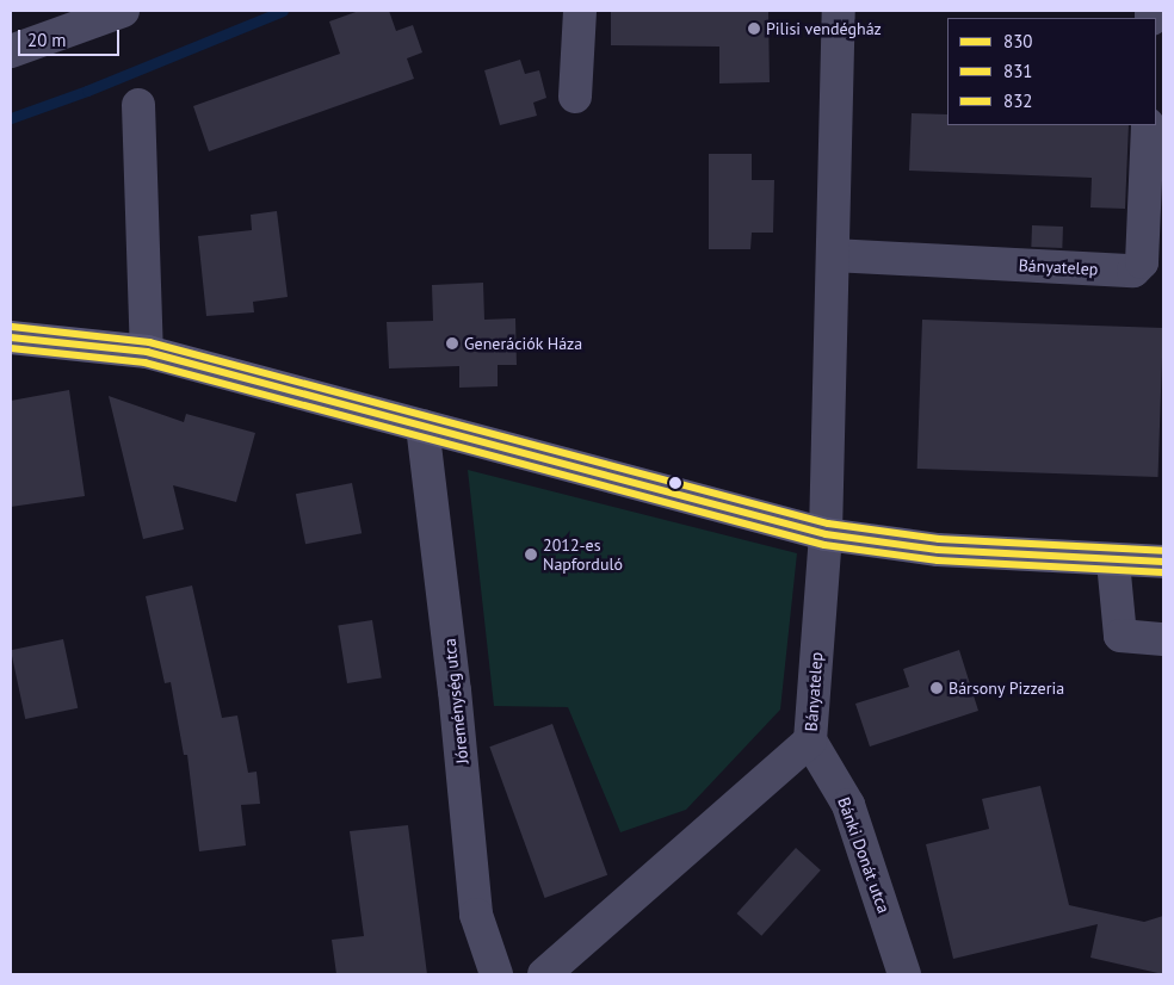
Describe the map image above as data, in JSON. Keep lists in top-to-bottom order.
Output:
{
  "streets": {
    "street": ["Bányatelep", "Jóreménység utca", "Bánki Donát utca"]
  },
  "crossings": [
    ["Bányatelep", "Bánki Donát utca"]
  ],
  "places": [
    "Pilisi vendégház",
    "Generációk Háza",
    "2012-es Napforduló",
    "Bársony Pizzeria"
  ],
  "lines": ["transit line 832", "transit line 830", "transit line 831"],
  "legend": ["830", "831", "832"],
  "scale_bar": "20 m"
}
